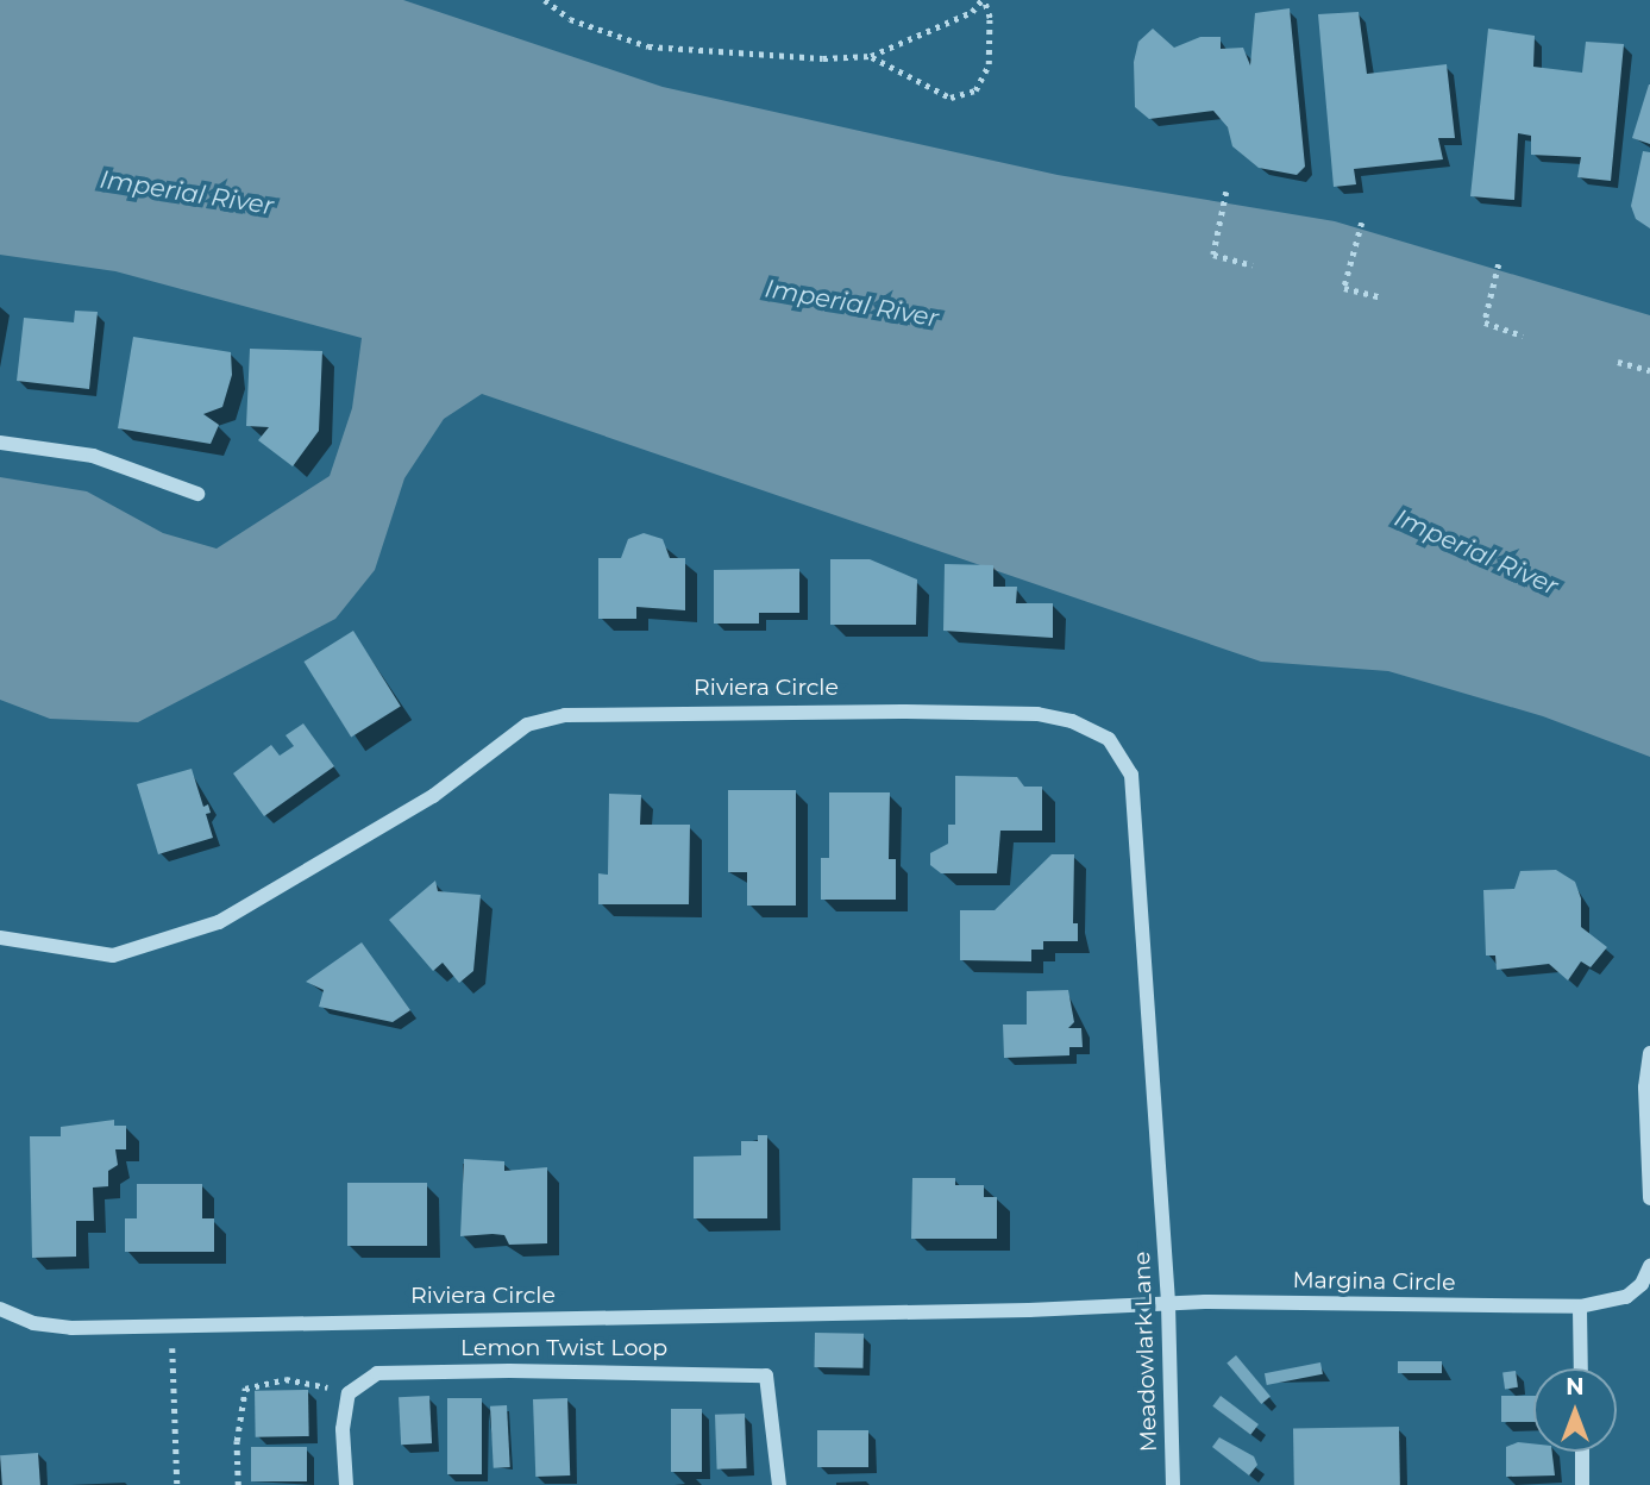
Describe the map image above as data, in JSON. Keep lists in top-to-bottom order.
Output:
{
  "streets": {
    "street": [
      "Riviera Circle",
      "Margina Circle",
      "Lemon Twist Loop",
      "Meadowlark Lane"
    ]
  },
  "crossings": [
    ["Riviera Circle", "Margina Circle"],
    ["Riviera Circle", "Meadowlark Lane"],
    ["Margina Circle", "Meadowlark Lane"]
  ],
  "water": ["Imperial River"],
  "north": "top"
}
